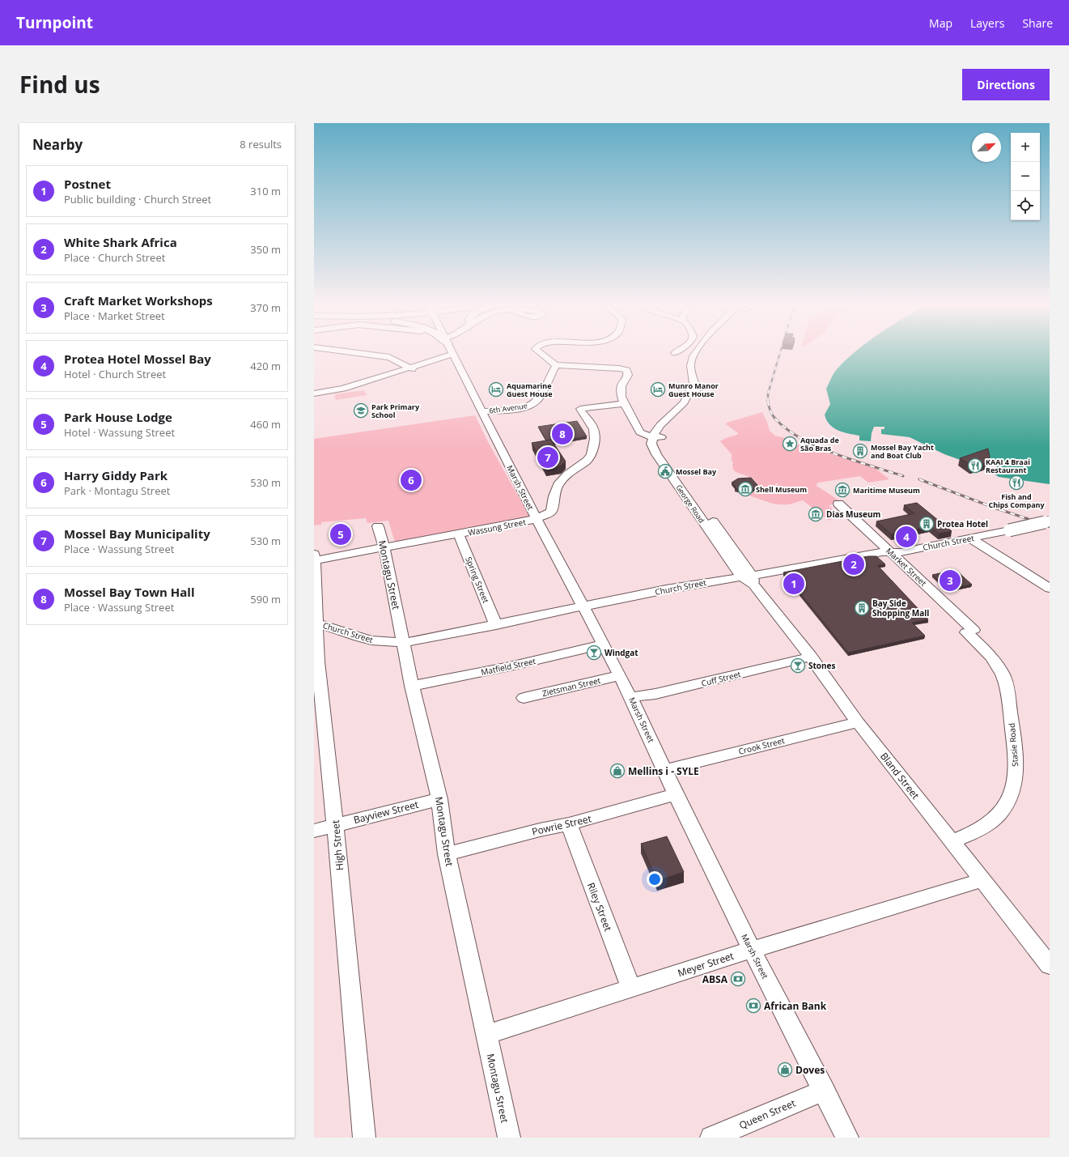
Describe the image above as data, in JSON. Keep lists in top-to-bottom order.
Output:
{
  "streets": {
    "street": [
      "6th Avenue",
      "Marsh Street",
      "George Road",
      "Wassung Street",
      "Church Street",
      "Market Street",
      "Montagu Street",
      "Spring Street",
      "Matfield Street",
      "Cuff Street",
      "Zietsman Street",
      "Stasie Road",
      "Crook Street",
      "Bland Street",
      "Bayview Street",
      "Powrie Street",
      "High Street",
      "Riley Street",
      "Meyer Street",
      "Queen Street"
    ]
  },
  "crossings": [
    ["6th Avenue", "Marsh Street"],
    ["6th Avenue", "George Road"],
    ["Marsh Street", "Wassung Street"],
    ["Marsh Street", "Church Street"],
    ["Marsh Street", "Matfield Street"],
    ["Marsh Street", "Cuff Street"],
    ["Marsh Street", "Zietsman Street"],
    ["Marsh Street", "Crook Street"],
    ["Marsh Street", "Powrie Street"],
    ["Marsh Street", "Meyer Street"],
    ["Marsh Street", "Queen Street"],
    ["George Road", "Wassung Street"],
    ["George Road", "Church Street"],
    ["George Road", "Bland Street"],
    ["Wassung Street", "Montagu Street"],
    ["Wassung Street", "Spring Street"],
    ["Wassung Street", "High Street"],
    ["Church Street", "Market Street"],
    ["Church Street", "Montagu Street"],
    ["Church Street", "Spring Street"],
    ["Church Street", "Bland Street"],
    ["Church Street", "High Street"],
    ["Market Street", "Stasie Road"],
    ["Montagu Street", "Matfield Street"],
    ["Montagu Street", "Bayview Street"],
    ["Montagu Street", "Powrie Street"],
    ["Montagu Street", "Meyer Street"],
    ["Cuff Street", "Bland Street"],
    ["Stasie Road", "Bland Street"],
    ["Crook Street", "Bland Street"],
    ["Bland Street", "Meyer Street"],
    ["Bayview Street", "High Street"],
    ["Powrie Street", "Riley Street"],
    ["Riley Street", "Meyer Street"]
  ],
  "places": {
    "hotel": ["Aquamarine Guest House", "Munro Manor Guest House"],
    "school or university": ["Park Primary School"],
    "place": ["Aquada de São Bras"],
    "building": ["Mossel Bay Yacht and Boat Club", "Protea Hotel", "Bay Side Shopping Mall"],
    "restaurant": ["KAAI 4 Braai Restaurant", "Fish and Chips Company"],
    "public building": ["Mossel Bay"],
    "museum": ["Shell Museum", "Maritime Museum", "Dias Museum"],
    "bar": ["Windgat", "Stones"],
    "shop": ["Mellins i - SYLE", "Doves"],
    "bank": ["ABSA", "African Bank"]
  },
  "north": "top right",
  "page": {
    "header": "Turnpoint",
    "nav": ["Map", "Layers", "Share"],
    "title": "Find us",
    "buttons": "Directions",
    "heading": ["Nearby", "8 results"],
    "map_buttons": ["+", "−"],
    "list": [
      {
        "mark": "1",
        "name": "Postnet",
        "note": "Public building · Church Street",
        "value": "310 m"
      },
      {
        "mark": "2",
        "name": "White Shark Africa",
        "note": "Place · Church Street",
        "value": "350 m"
      },
      {
        "mark": "3",
        "name": "Craft Market Workshops",
        "note": "Place · Market Street",
        "value": "370 m"
      },
      {
        "mark": "4",
        "name": "Protea Hotel Mossel Bay",
        "note": "Hotel · Church Street",
        "value": "420 m"
      },
      {
        "mark": "5",
        "name": "Park House Lodge",
        "note": "Hotel · Wassung Street",
        "value": "460 m"
      },
      {
        "mark": "6",
        "name": "Harry Giddy Park",
        "note": "Park · Montagu Street",
        "value": "530 m"
      },
      {
        "mark": "7",
        "name": "Mossel Bay Municipality",
        "note": "Place · Wassung Street",
        "value": "530 m"
      },
      {
        "mark": "8",
        "name": "Mossel Bay Town Hall",
        "note": "Place · Wassung Street",
        "value": "590 m"
      }
    ],
    "pins": [
      "8",
      "7",
      "6",
      "5",
      "4",
      "2",
      "3",
      "1"
    ]
  }
}
